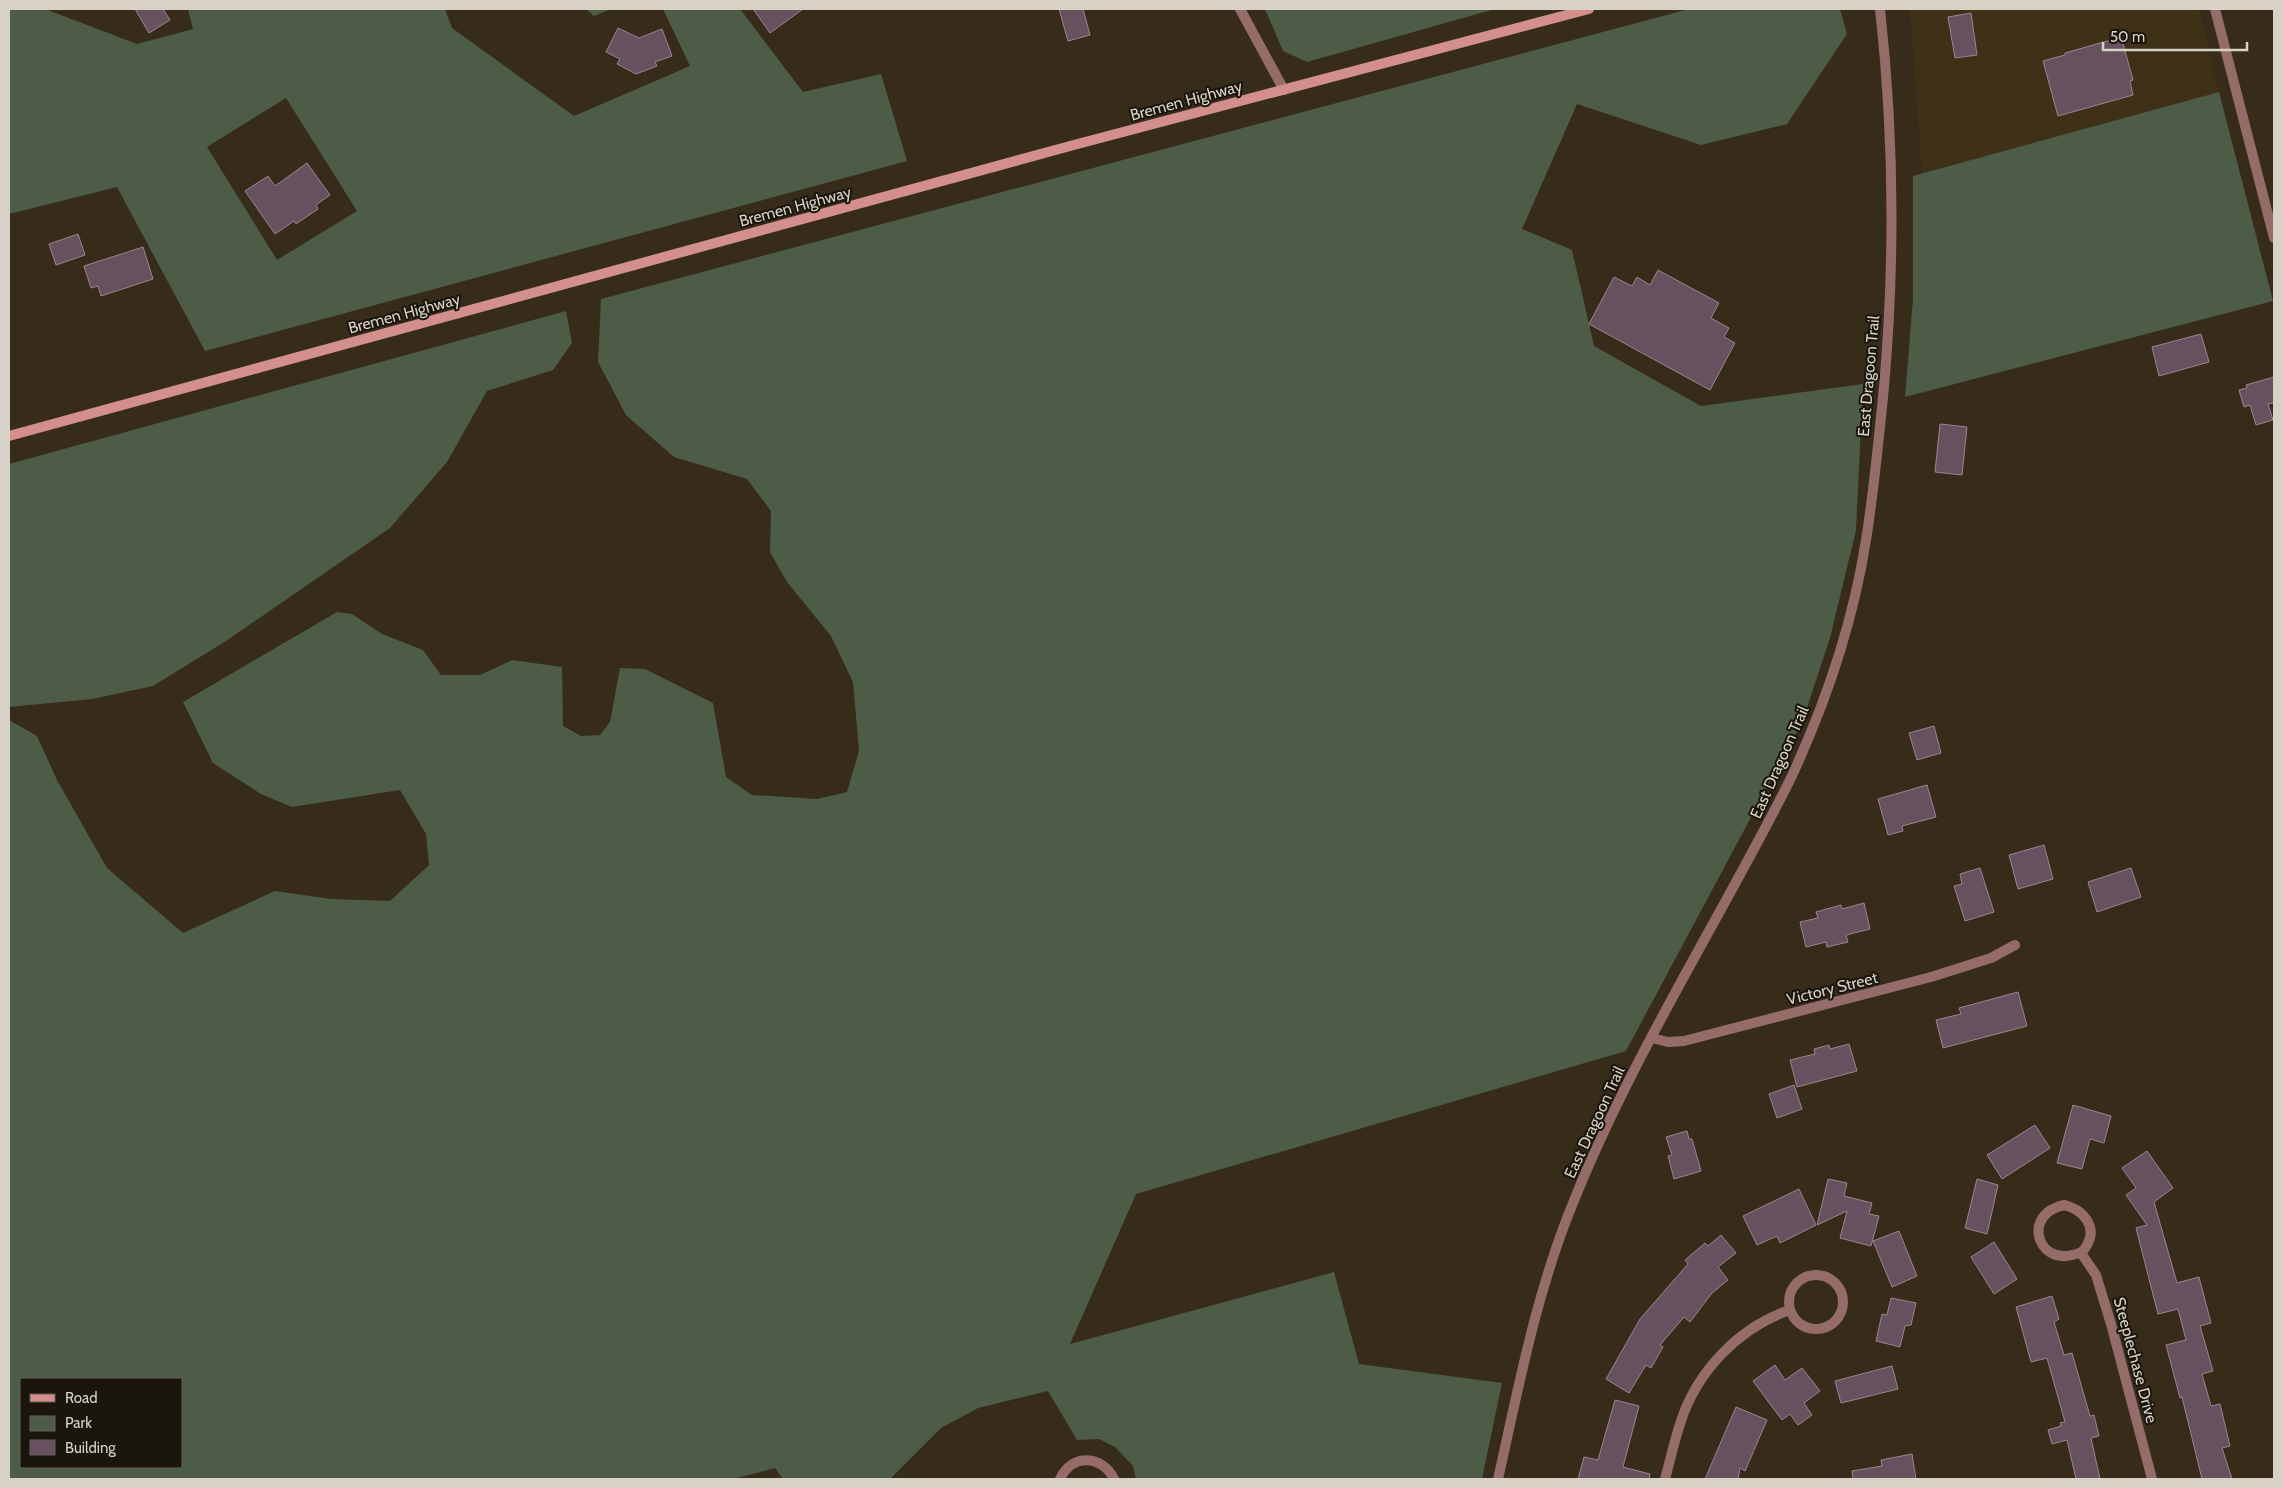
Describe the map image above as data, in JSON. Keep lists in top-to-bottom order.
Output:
{
  "streets": {
    "main road": ["Bremen Highway"],
    "street": ["East Dragoon Trail", "Victory Street", "Steeplechase Drive"]
  },
  "crossings": [
    ["East Dragoon Trail", "Victory Street"]
  ],
  "legend": ["Road", "Park", "Building"],
  "scale_bar": "50 m"
}
